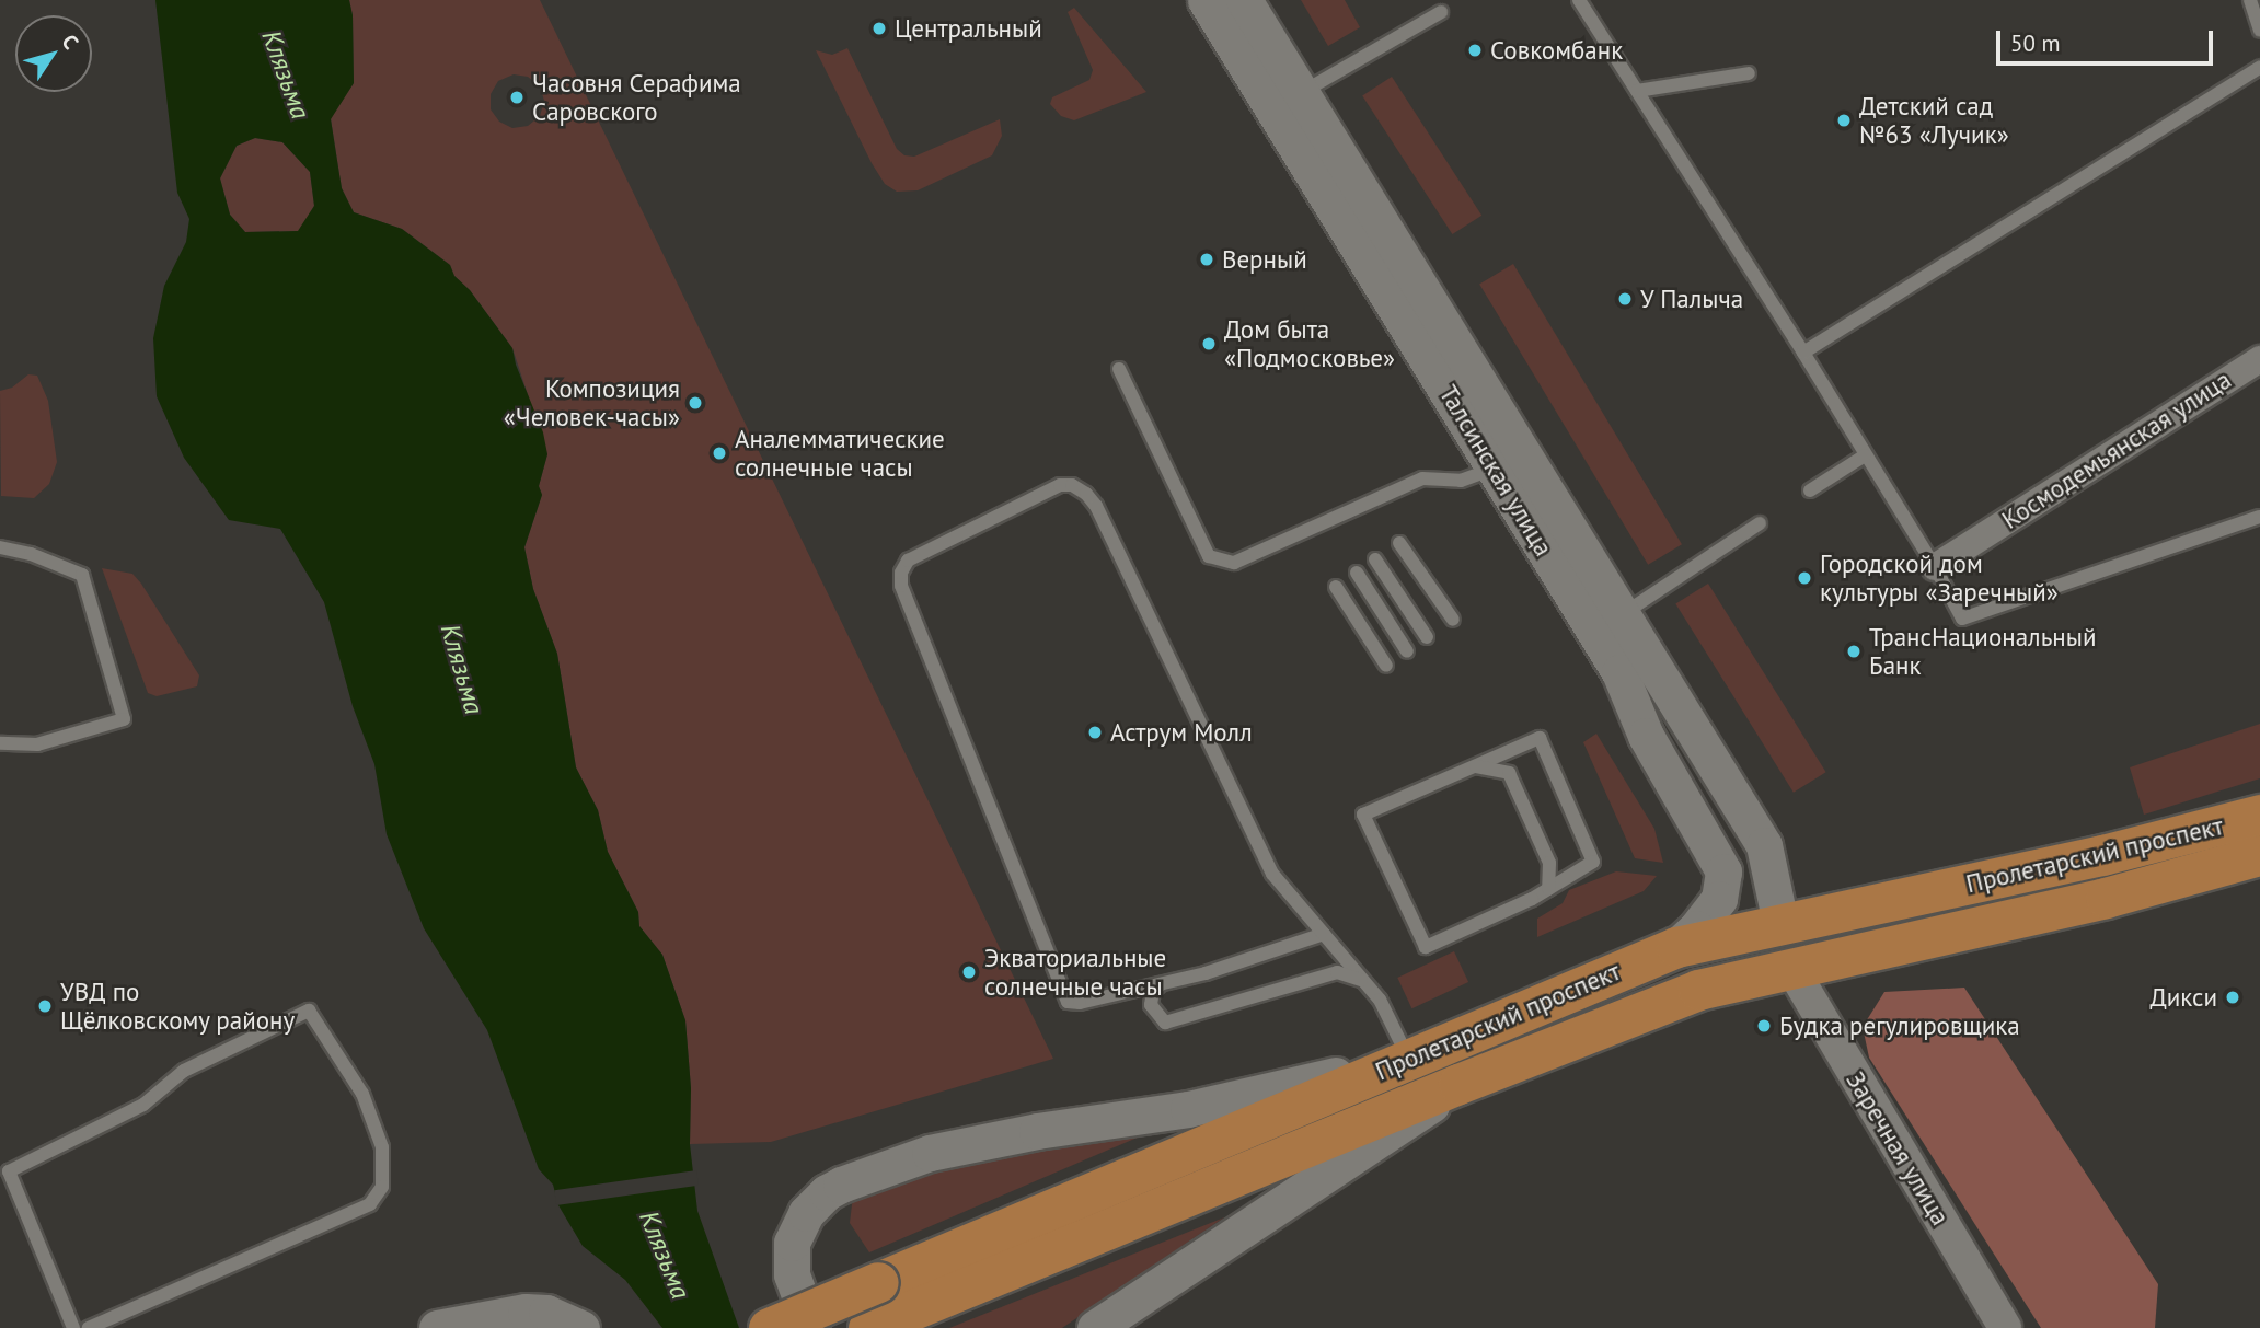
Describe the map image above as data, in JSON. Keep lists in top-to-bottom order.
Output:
{
  "streets": {
    "main road": ["Талсинская улица", "Пролетарский проспект"],
    "street": ["Космодемьянская улица", "Заречная улица"]
  },
  "crossings": [
    ["Талсинская улица", "Пролетарский проспект"],
    ["Пролетарский проспект", "Заречная улица"]
  ],
  "water": ["Клязьма"],
  "places": [
    "Центральный",
    "Совкомбанк",
    "Часовня Серафима Саровского",
    "Детский сад №63 «Лучик»",
    "Верный",
    "У Палыча",
    "Дом быта «Подмосковье»",
    "Композиция «Человек-часы»",
    "Аналемматические солнечные часы",
    "Городской дом культуры «Заречный»",
    "ТрансНациональный Банк",
    "Аструм Молл",
    "Экваториальные солнечные часы",
    "Дикси",
    "УВД по Щёлковскому району",
    "Будка регулировщика"
  ],
  "scale_bar": "50 m",
  "north": "top right"
}
